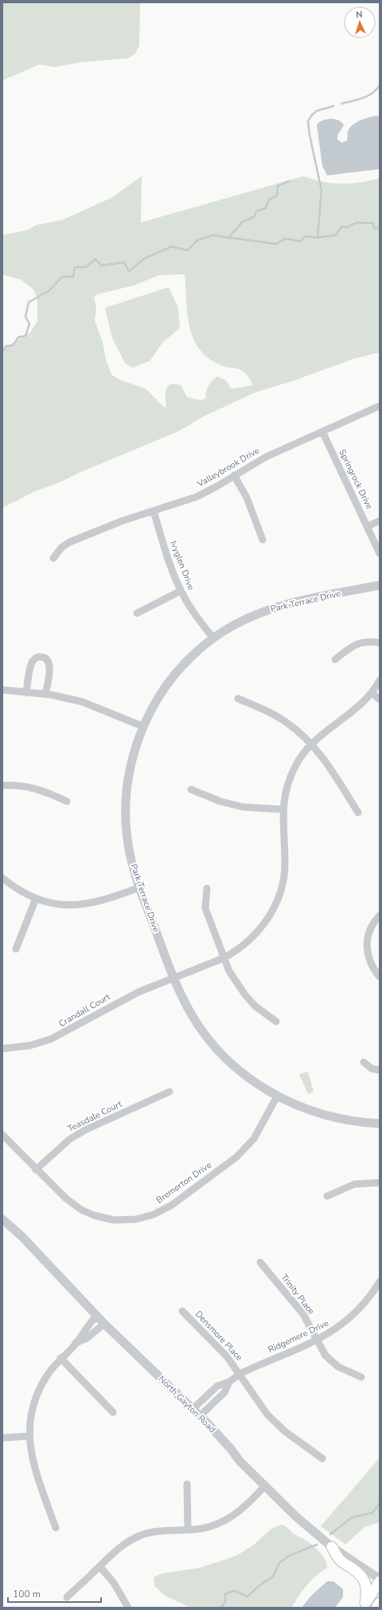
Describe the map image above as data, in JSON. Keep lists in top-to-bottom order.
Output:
{
  "streets": {
    "street": [
      "Valleybrook Drive",
      "Springrock Drive",
      "Ivyglen Drive",
      "Park Terrace Drive",
      "Crandall Court",
      "Teasdale Court",
      "Bremerton Drive",
      "Trinity Place",
      "Densmore Place",
      "Ridgemere Drive",
      "North Gayton Road"
    ]
  },
  "crossings": [
    ["Valleybrook Drive", "Springrock Drive"],
    ["Valleybrook Drive", "Ivyglen Drive"],
    ["Ivyglen Drive", "Park Terrace Drive"],
    ["Park Terrace Drive", "Crandall Court"],
    ["Park Terrace Drive", "Bremerton Drive"],
    ["Teasdale Court", "Bremerton Drive"],
    ["Trinity Place", "Ridgemere Drive"],
    ["Densmore Place", "Ridgemere Drive"],
    ["Ridgemere Drive", "North Gayton Road"]
  ],
  "scale_bar": "100 m",
  "north": "top"
}
